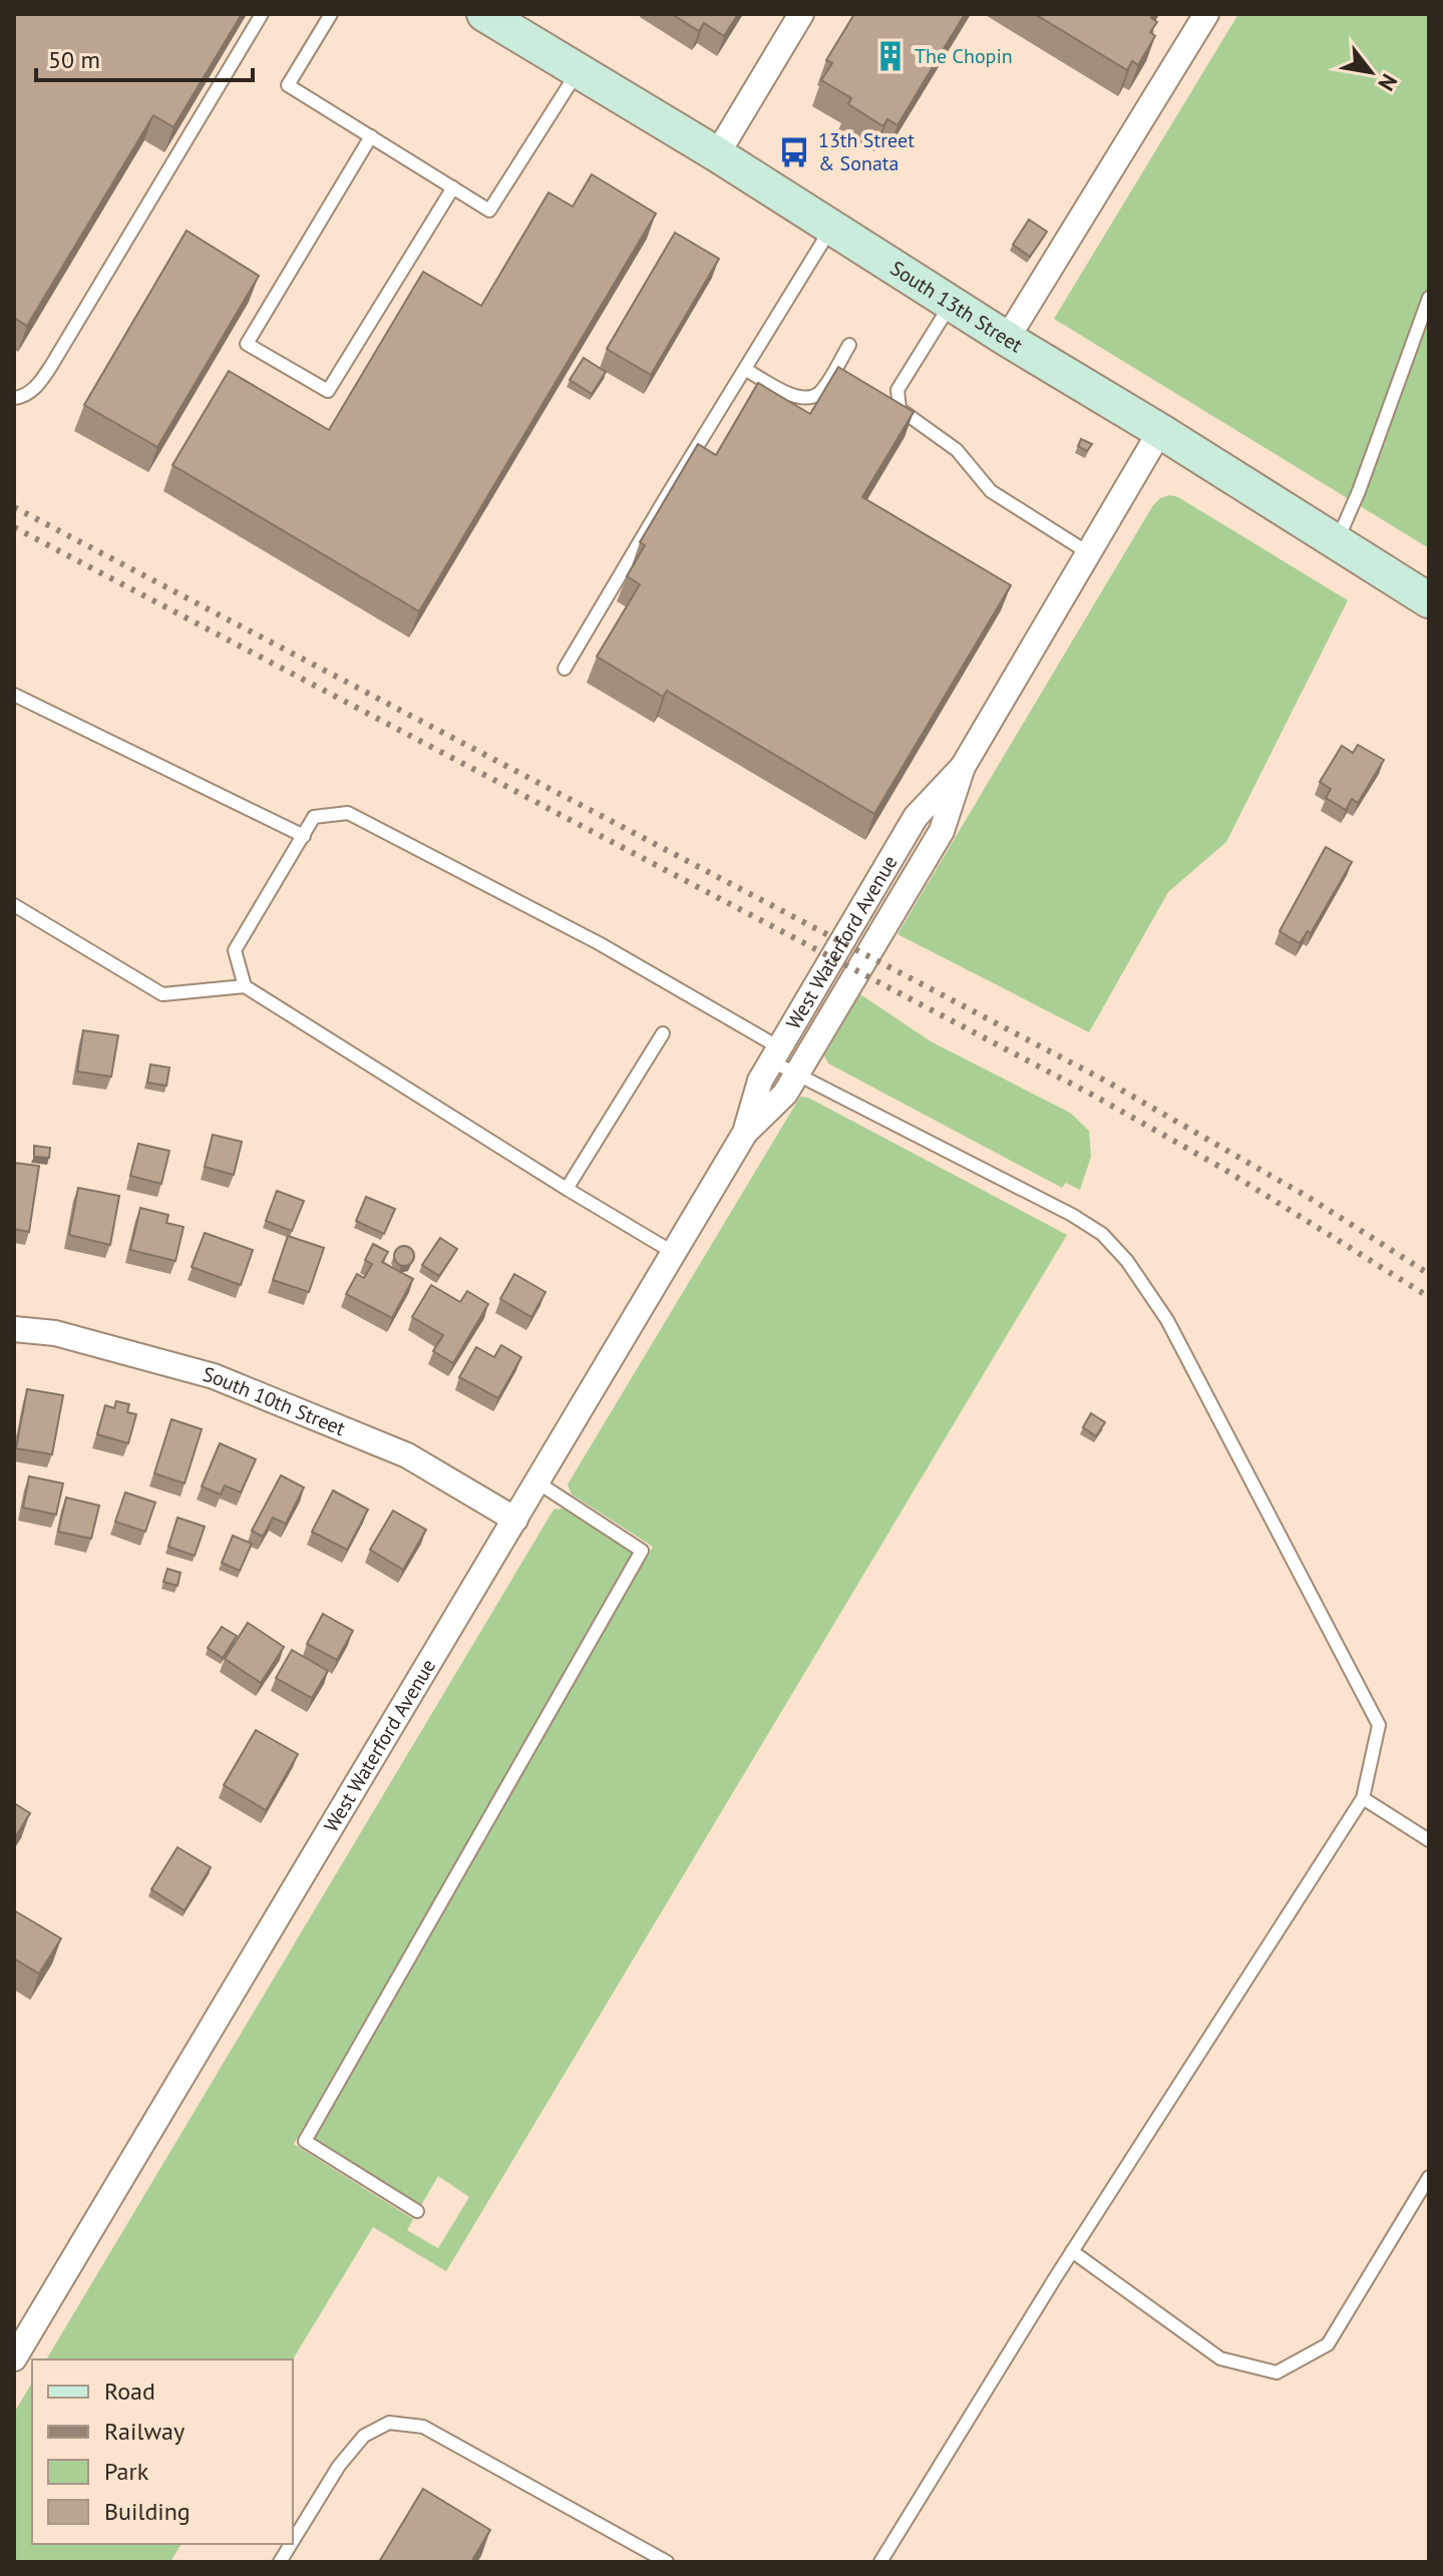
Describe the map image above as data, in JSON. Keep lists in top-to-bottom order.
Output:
{
  "streets": {
    "street": ["South 13th Street", "West Waterford Avenue", "South 10th Street"]
  },
  "crossings": [
    ["South 13th Street", "West Waterford Avenue"],
    ["West Waterford Avenue", "South 10th Street"]
  ],
  "places": {
    "building": ["The Chopin"],
    "bus stop": ["13th Street & Sonata"]
  },
  "legend": [
    "Road",
    "Railway",
    "Park",
    "Building"
  ],
  "scale_bar": "50 m",
  "north": "bottom right"
}
